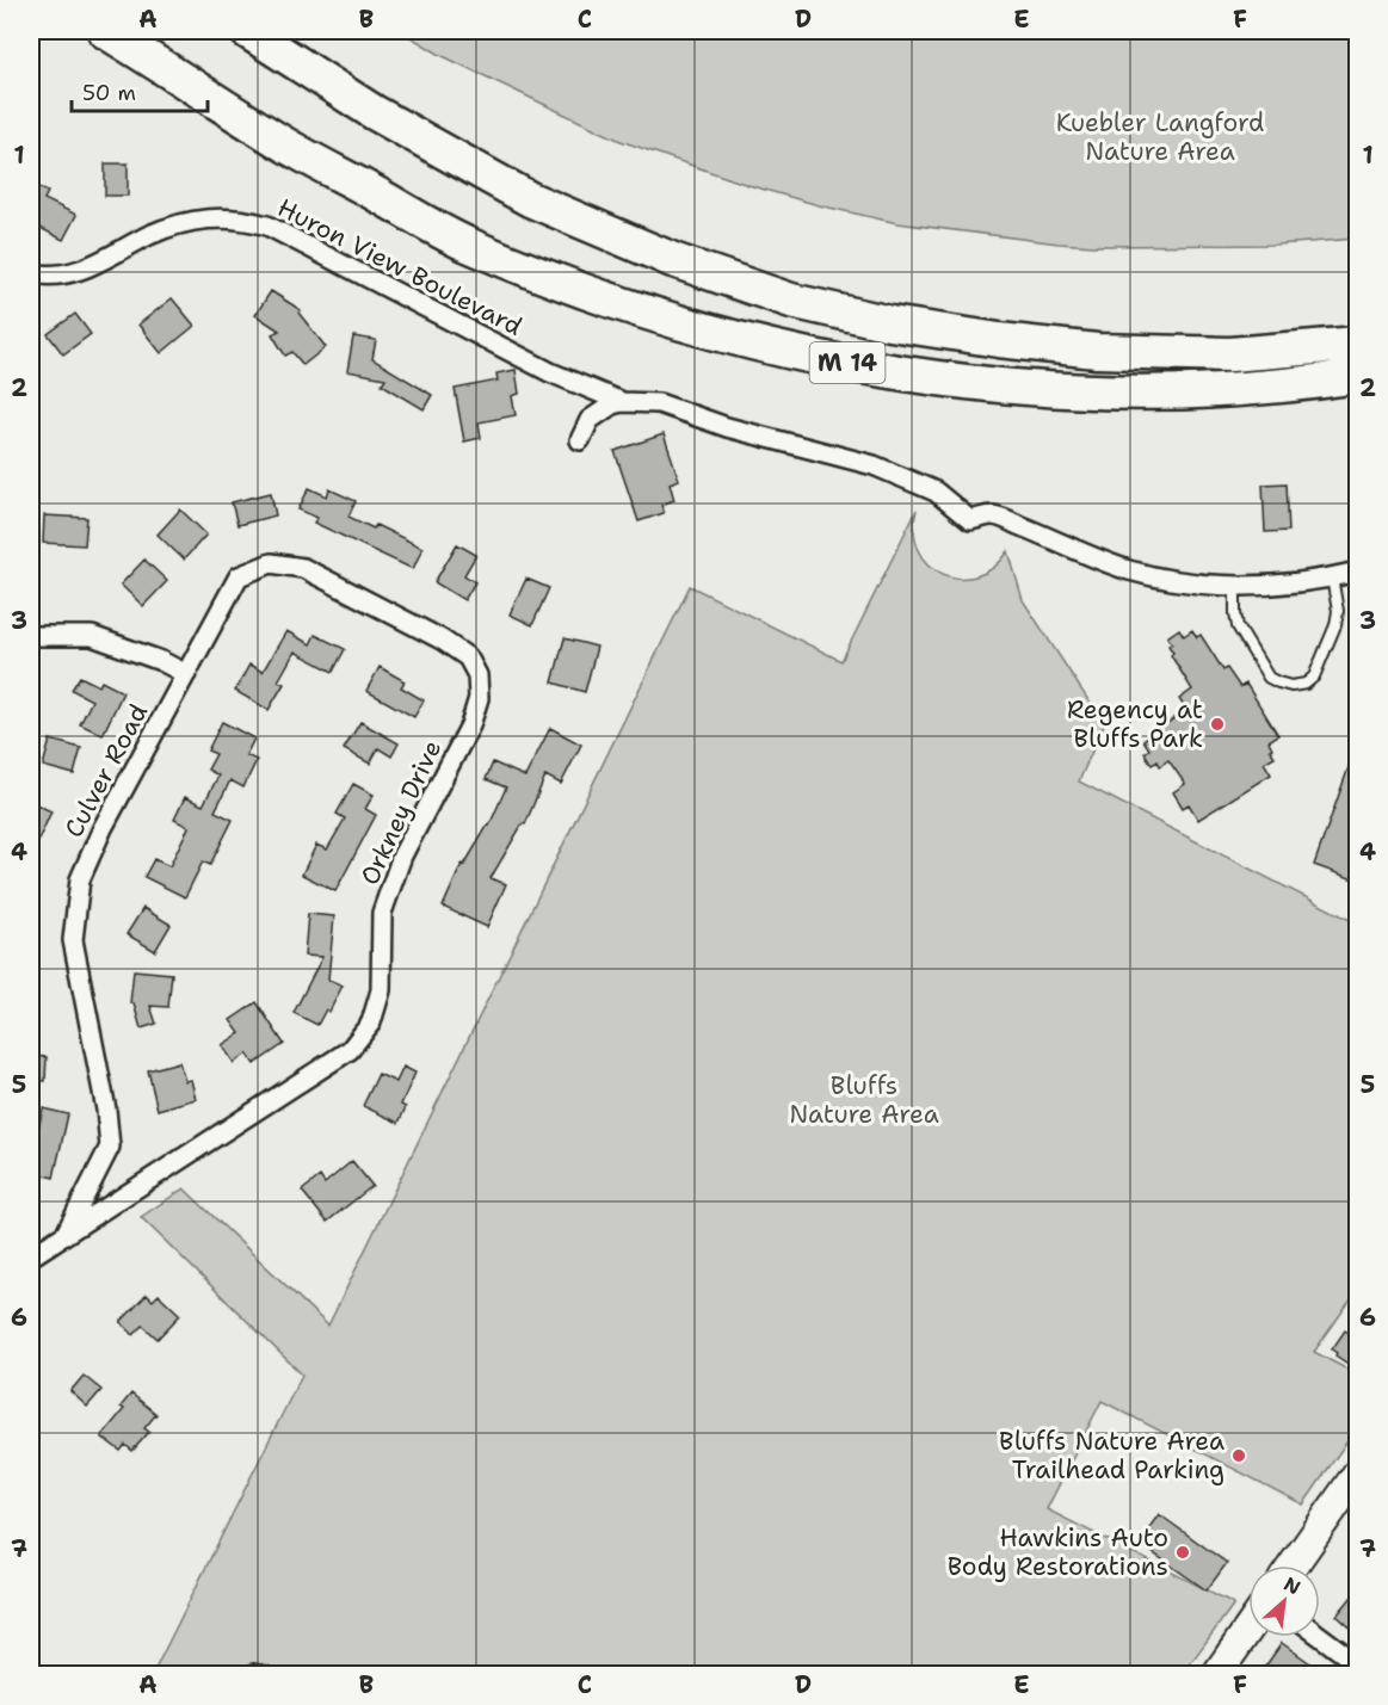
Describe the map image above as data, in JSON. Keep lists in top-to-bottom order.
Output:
{
  "streets": {
    "highway": ["M 14"],
    "street": ["Huron View Boulevard", "Culver Road", "Orkney Drive"]
  },
  "crossings": [
    ["Culver Road", "Orkney Drive"]
  ],
  "parks": ["Kuebler Langford Nature Area", "Bluffs Nature Area"],
  "places": ["Regency at Bluffs Park", "Bluffs Nature Area Trailhead Parking", "Hawkins Auto Body Restorations"],
  "scale_bar": "50 m",
  "north": "top right",
  "grid": {
    "columns": [
      "A",
      "B",
      "C",
      "D",
      "E",
      "F"
    ],
    "rows": [
      "1",
      "2",
      "3",
      "4",
      "5",
      "6",
      "7"
    ]
  }
}
